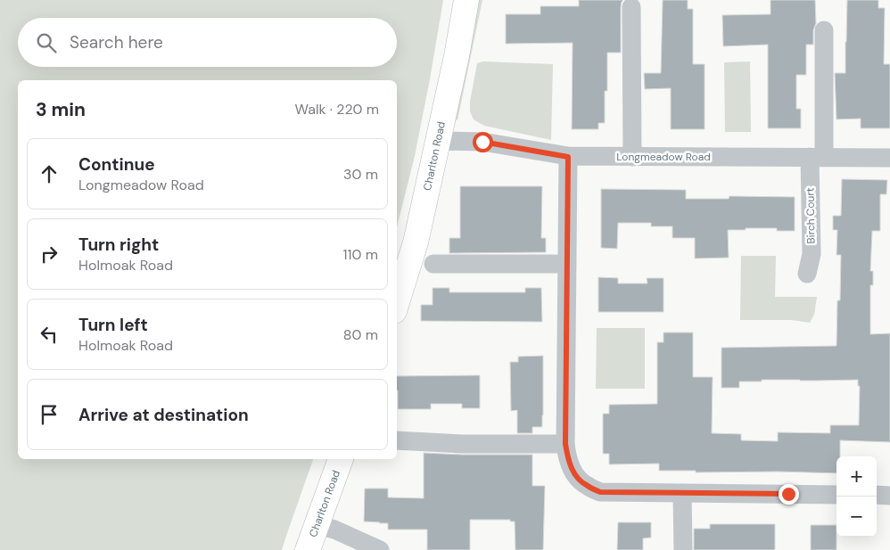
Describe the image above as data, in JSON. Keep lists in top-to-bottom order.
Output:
{
  "streets": {
    "street": ["Charlton Road", "Longmeadow Road", "Birch Court"]
  },
  "crossings": [
    ["Charlton Road", "Longmeadow Road"],
    ["Longmeadow Road", "Birch Court"]
  ],
  "page": {
    "search": "Search here",
    "heading": ["3 min", "Walk · 220 m"],
    "list": [
      ["Continue", "Longmeadow Road", "30 m"],
      ["Turn right", "Holmoak Road", "110 m"],
      ["Turn left", "Holmoak Road", "80 m"],
      "Arrive at destination"
    ],
    "map_buttons": ["+", "−"]
  }
}
